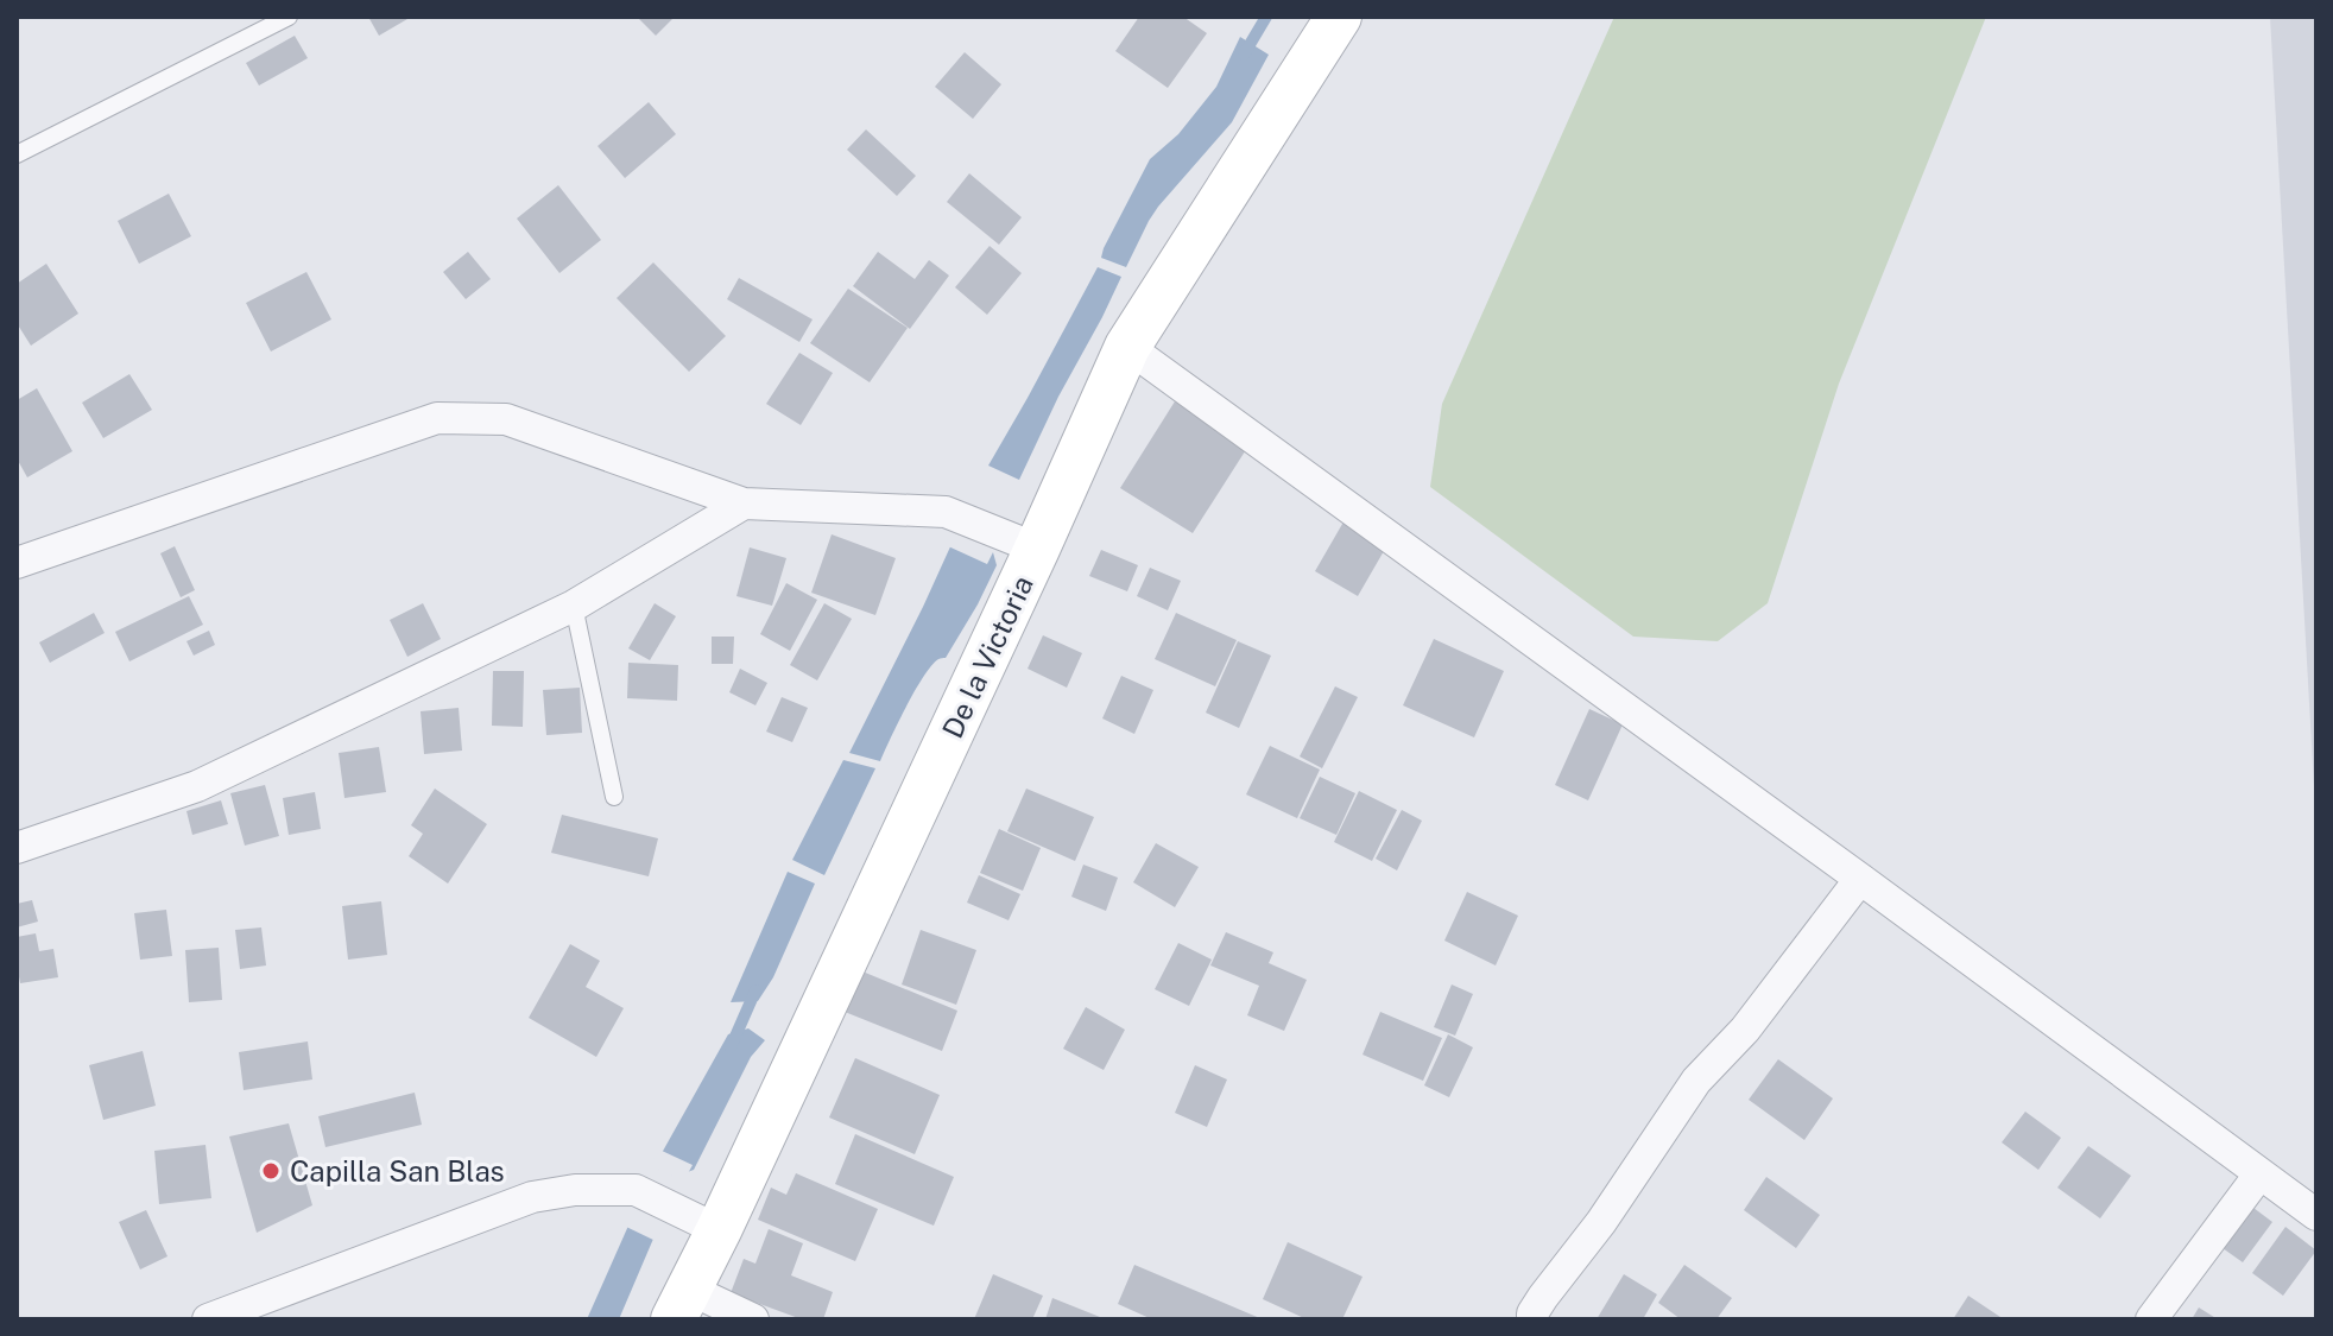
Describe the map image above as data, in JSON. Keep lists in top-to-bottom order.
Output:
{
  "streets": {
    "main road": ["De la Victoria"]
  },
  "places": ["Capilla San Blas"]
}
